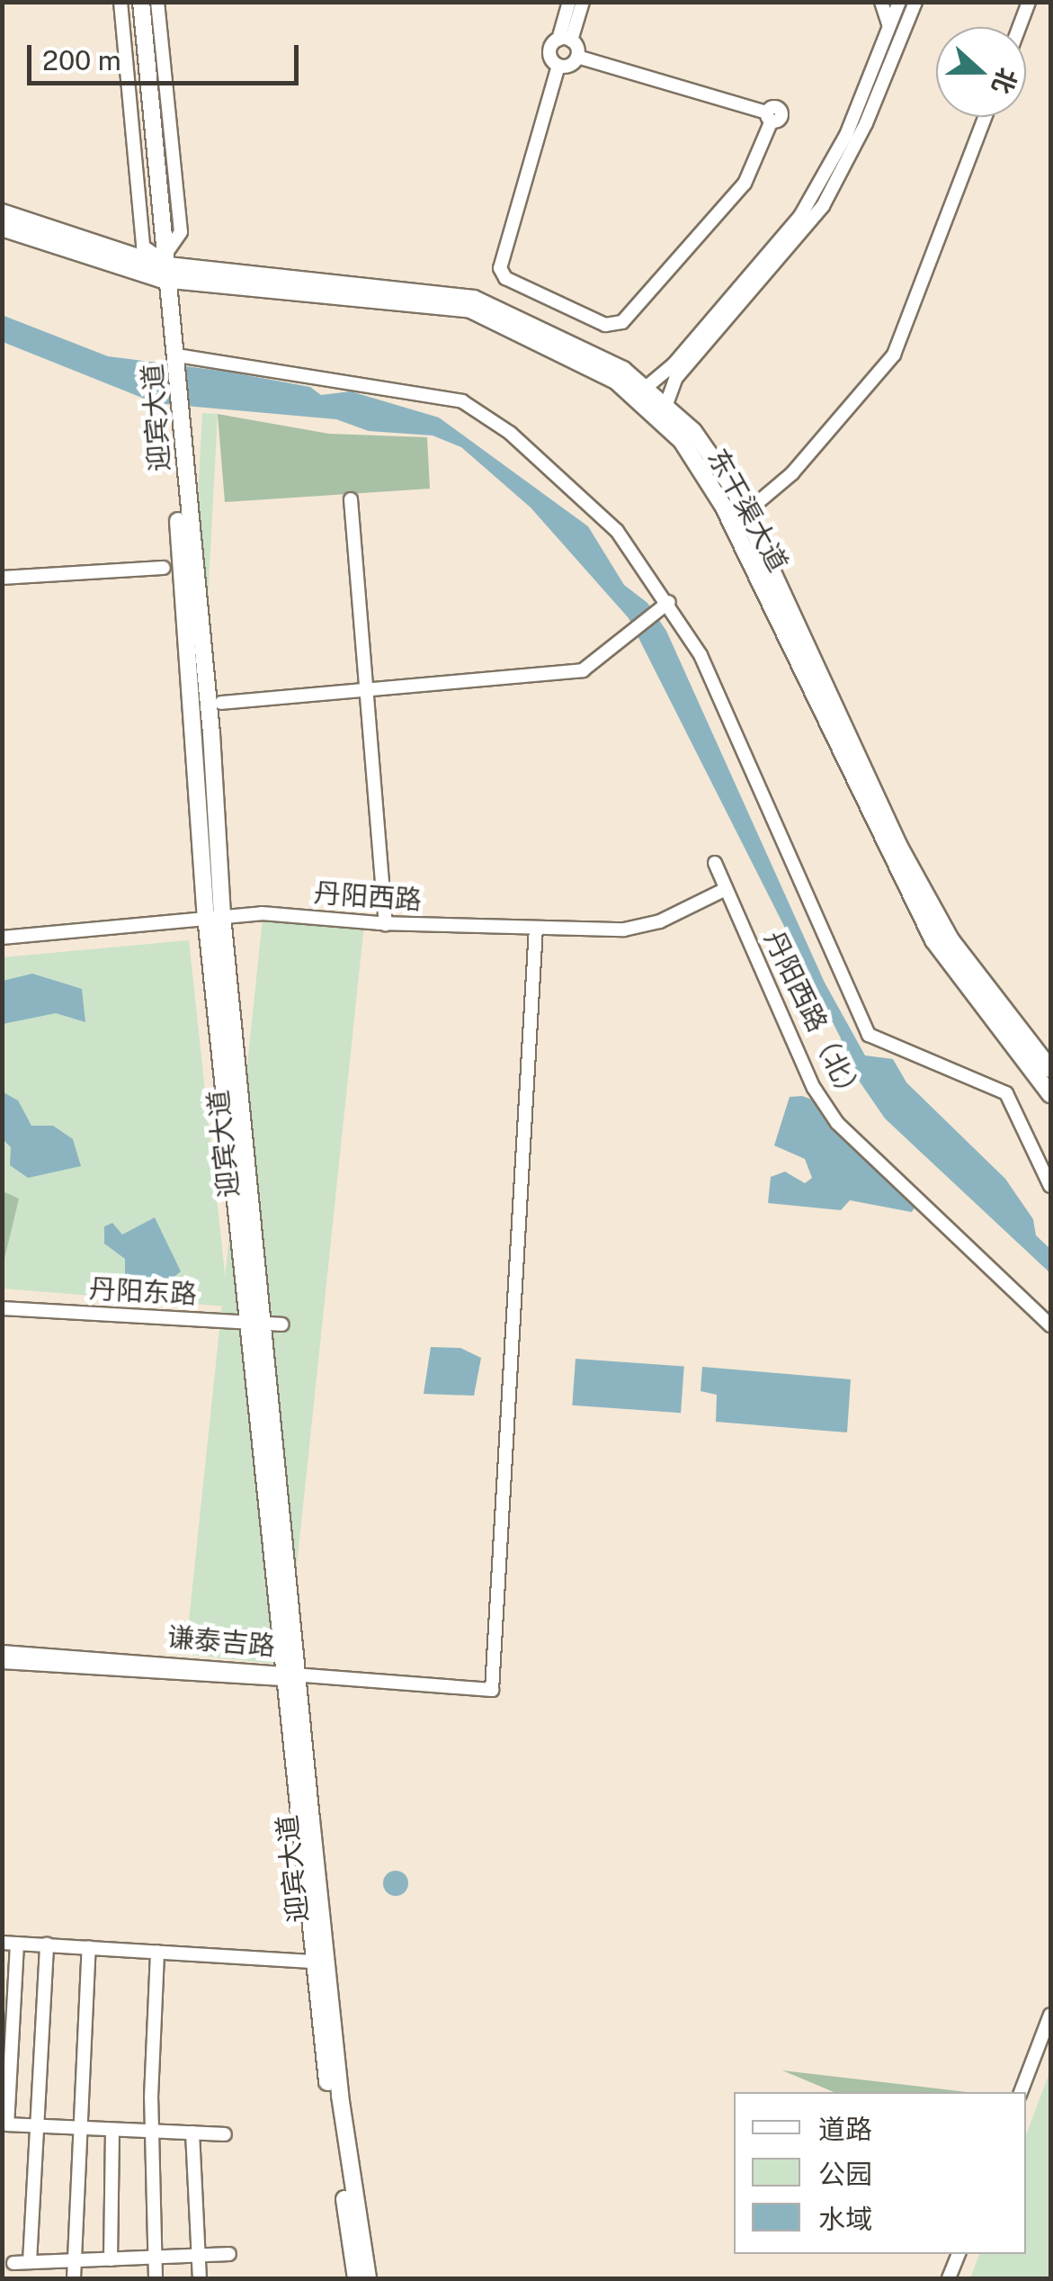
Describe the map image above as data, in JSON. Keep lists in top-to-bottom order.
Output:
{
  "streets": {
    "main road": ["迎宾大道", "东干渠大道"],
    "street": [
      "丹阳西路",
      "丹阳西路（北）",
      "丹阳东路",
      "谦泰吉路"
    ]
  },
  "crossings": [
    ["迎宾大道", "东干渠大道"],
    ["迎宾大道", "丹阳西路"],
    ["迎宾大道", "丹阳东路"],
    ["迎宾大道", "谦泰吉路"],
    ["丹阳西路", "丹阳西路（北）"]
  ],
  "legend": ["道路", "公园", "水域"],
  "scale_bar": "200 m",
  "north": "right"
}
